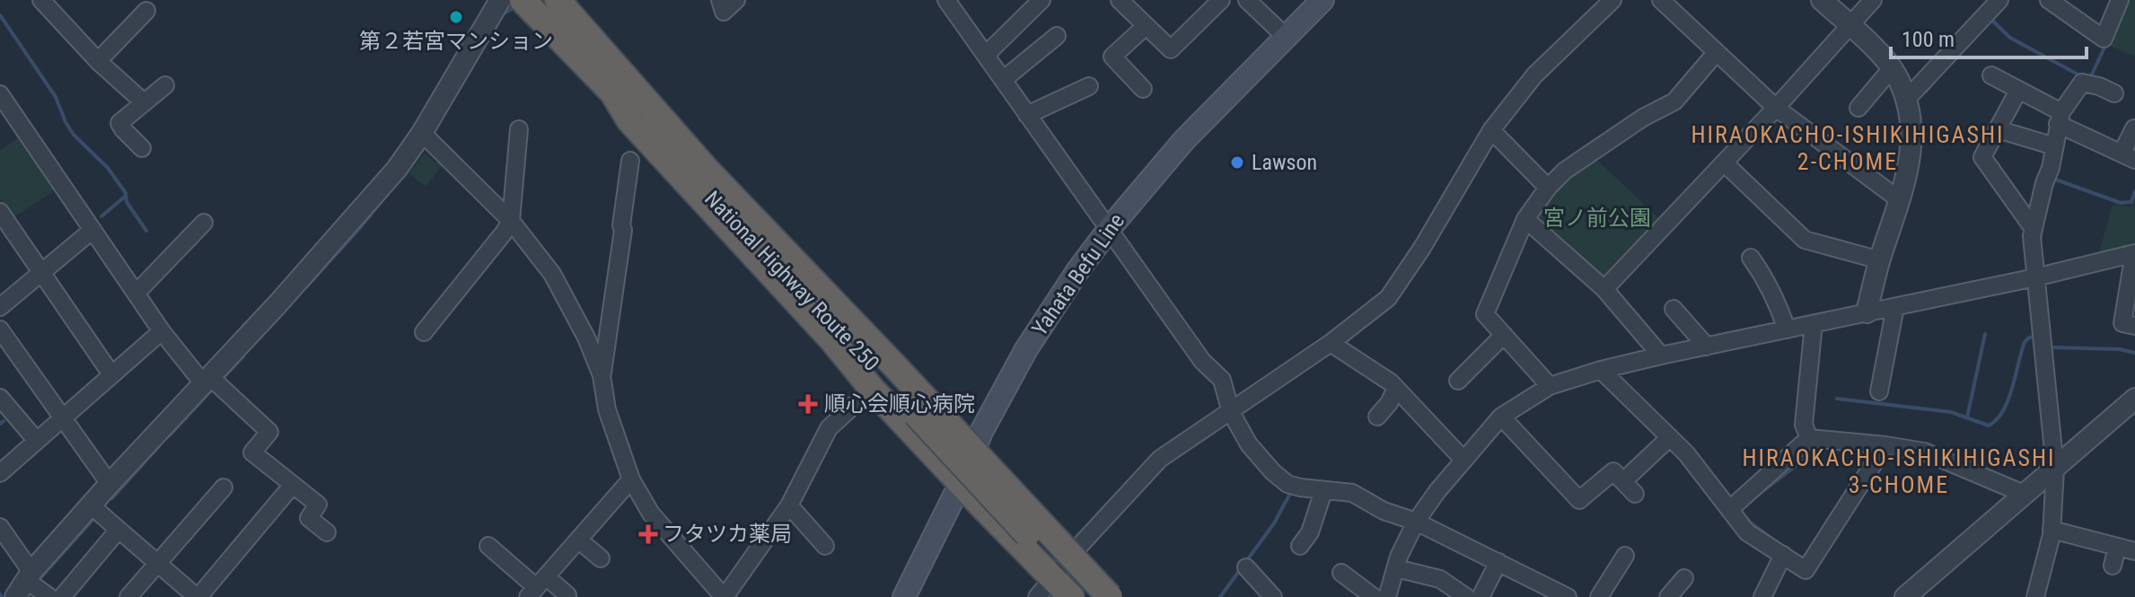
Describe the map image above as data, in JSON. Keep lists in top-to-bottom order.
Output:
{
  "streets": {
    "highway": ["National Highway Route 250"],
    "main road": ["Yahata Befu Line"]
  },
  "districts": ["HIRAOKACHO-ISHIKIHIGASHI 2-CHOME", "HIRAOKACHO-ISHIKIHIGASHI 3-CHOME"],
  "parks": ["宮ノ前公園"],
  "places": {
    "other": ["第２若宮マンション", "Lawson"],
    "health": ["順心会順心病院", "フタツカ薬局"]
  },
  "scale_bar": "100 m"
}
